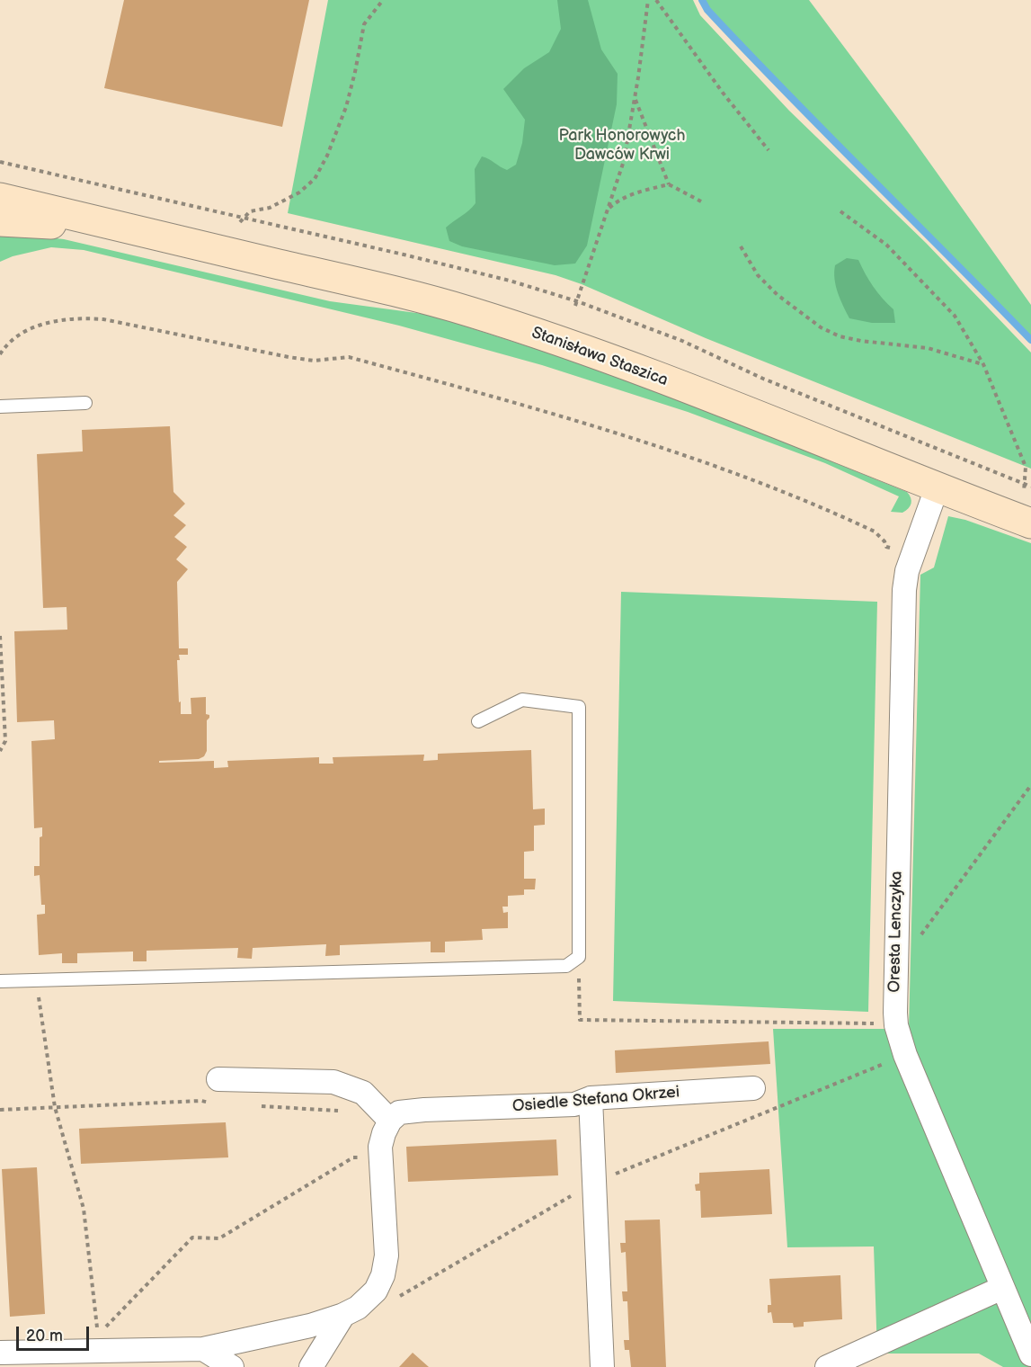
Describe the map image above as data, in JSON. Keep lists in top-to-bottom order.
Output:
{
  "streets": {
    "street": ["Stanisława Staszica", "Oresta Lenczyka", "Osiedle Stefana Okrzei"]
  },
  "crossings": [
    ["Stanisława Staszica", "Oresta Lenczyka"]
  ],
  "parks": ["Park Honorowych Dawców Krwi"],
  "scale_bar": "20 m"
}
